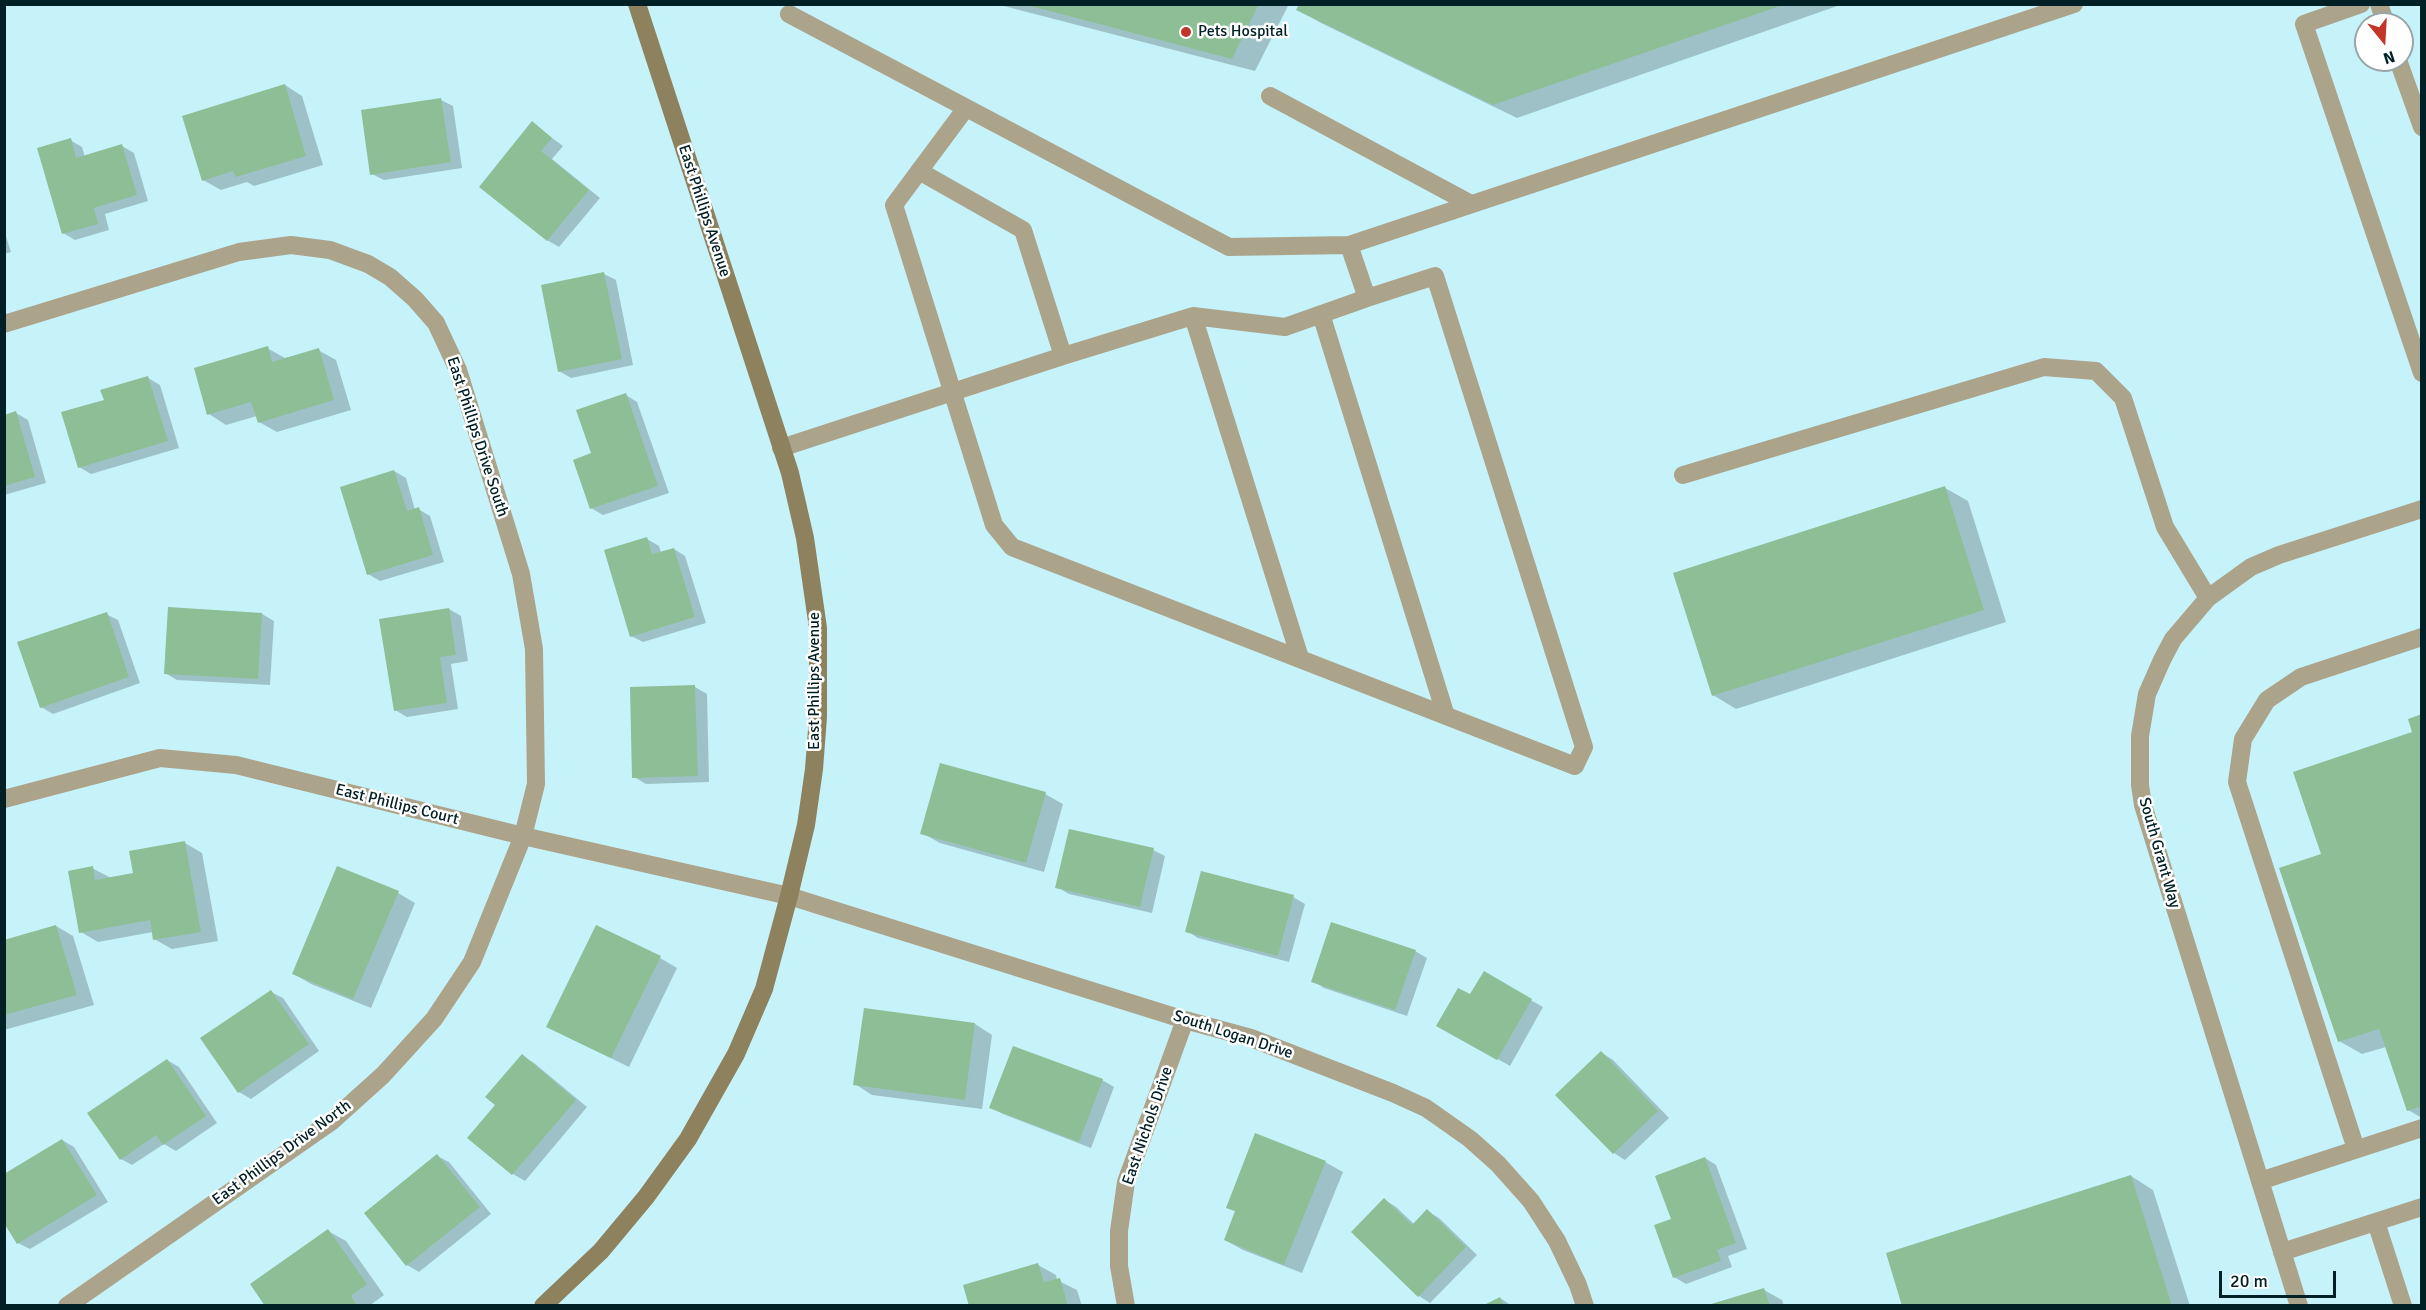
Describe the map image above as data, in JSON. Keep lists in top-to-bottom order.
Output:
{
  "streets": {
    "street": [
      "East Phillips Avenue",
      "East Phillips Drive South",
      "East Phillips Court",
      "South Grant Way",
      "South Logan Drive",
      "East Nichols Drive",
      "East Phillips Drive North"
    ]
  },
  "crossings": [
    ["East Phillips Avenue", "East Phillips Court"],
    ["East Phillips Avenue", "South Logan Drive"],
    ["East Phillips Drive South", "East Phillips Court"],
    ["East Phillips Drive South", "East Phillips Drive North"],
    ["East Phillips Court", "South Logan Drive"],
    ["East Phillips Court", "East Phillips Drive North"],
    ["South Logan Drive", "East Nichols Drive"]
  ],
  "places": ["Pets Hospital"],
  "scale_bar": "20 m",
  "north": "bottom"
}
